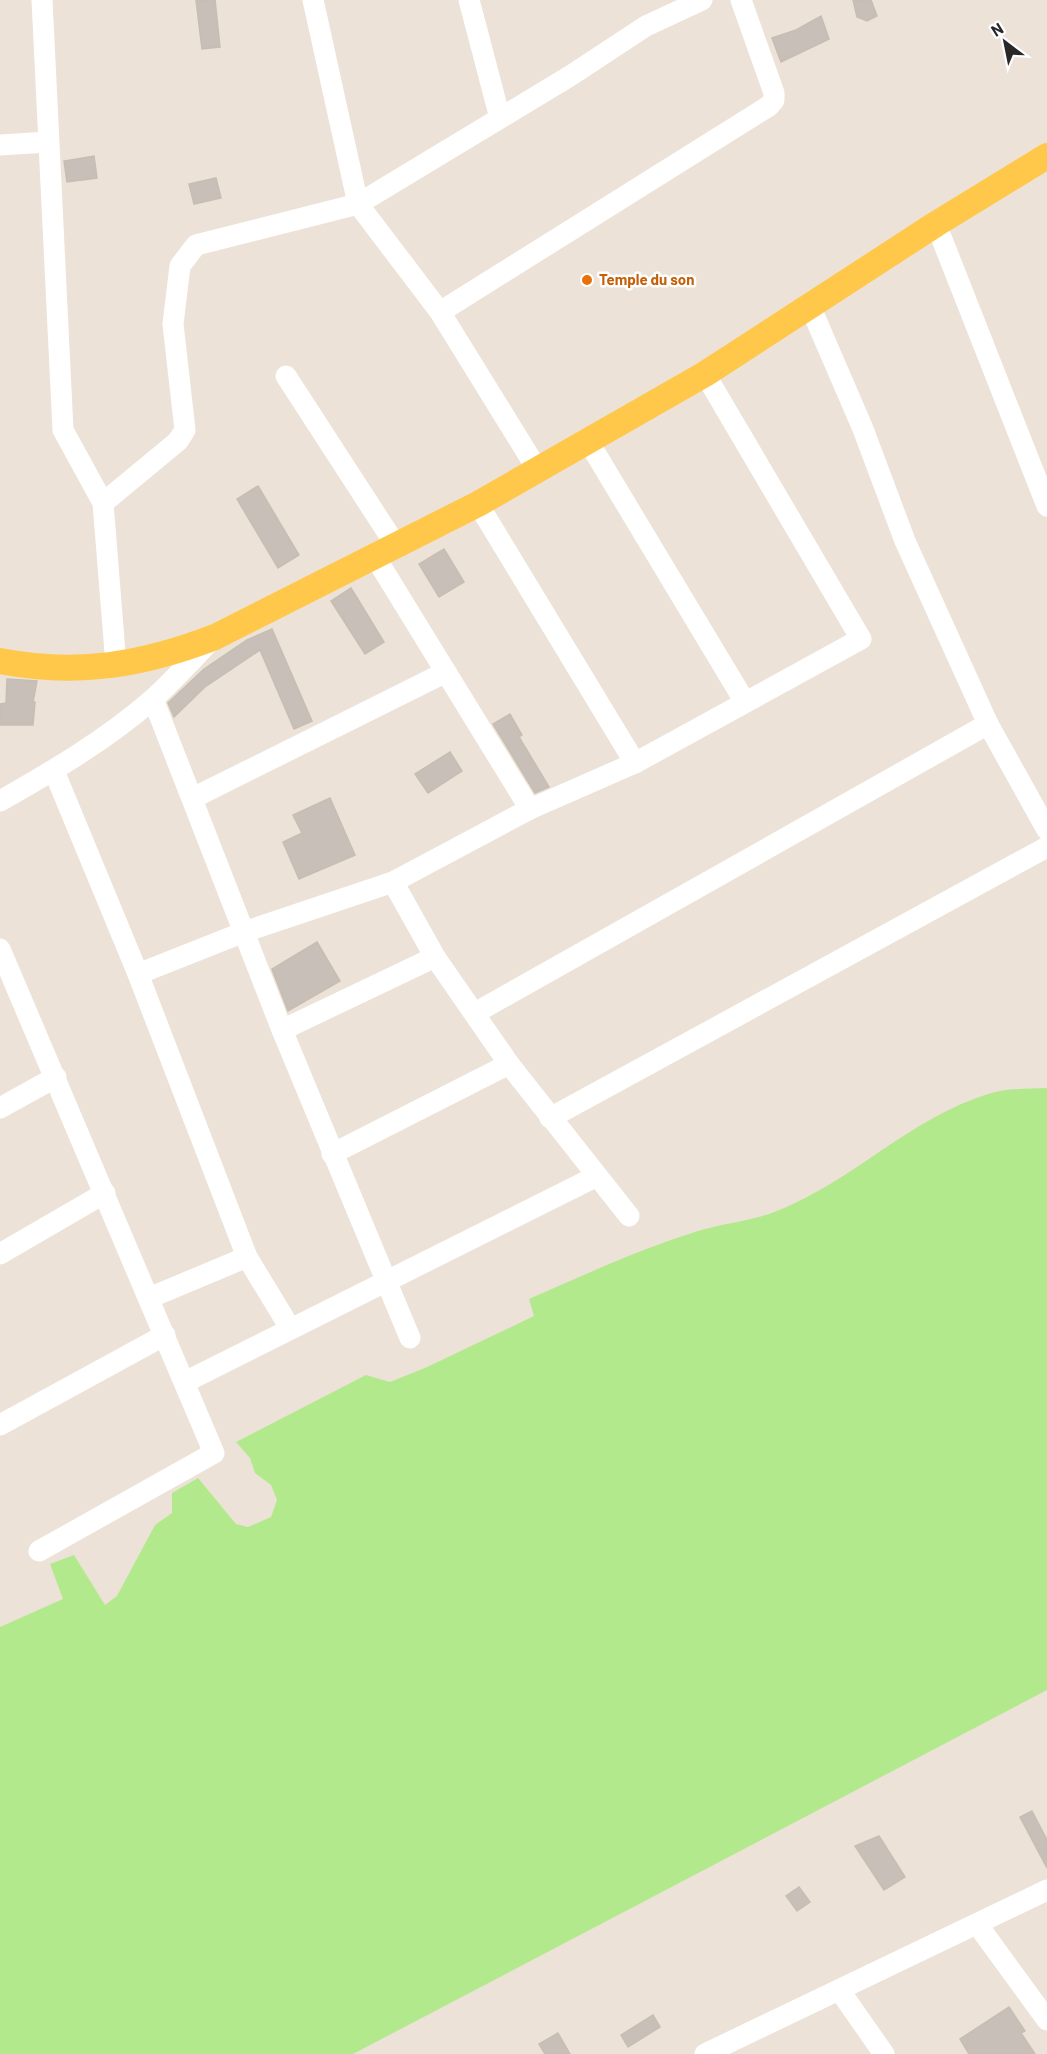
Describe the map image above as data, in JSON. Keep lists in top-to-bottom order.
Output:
{
  "places": ["Temple du son"],
  "north": "top left"
}
